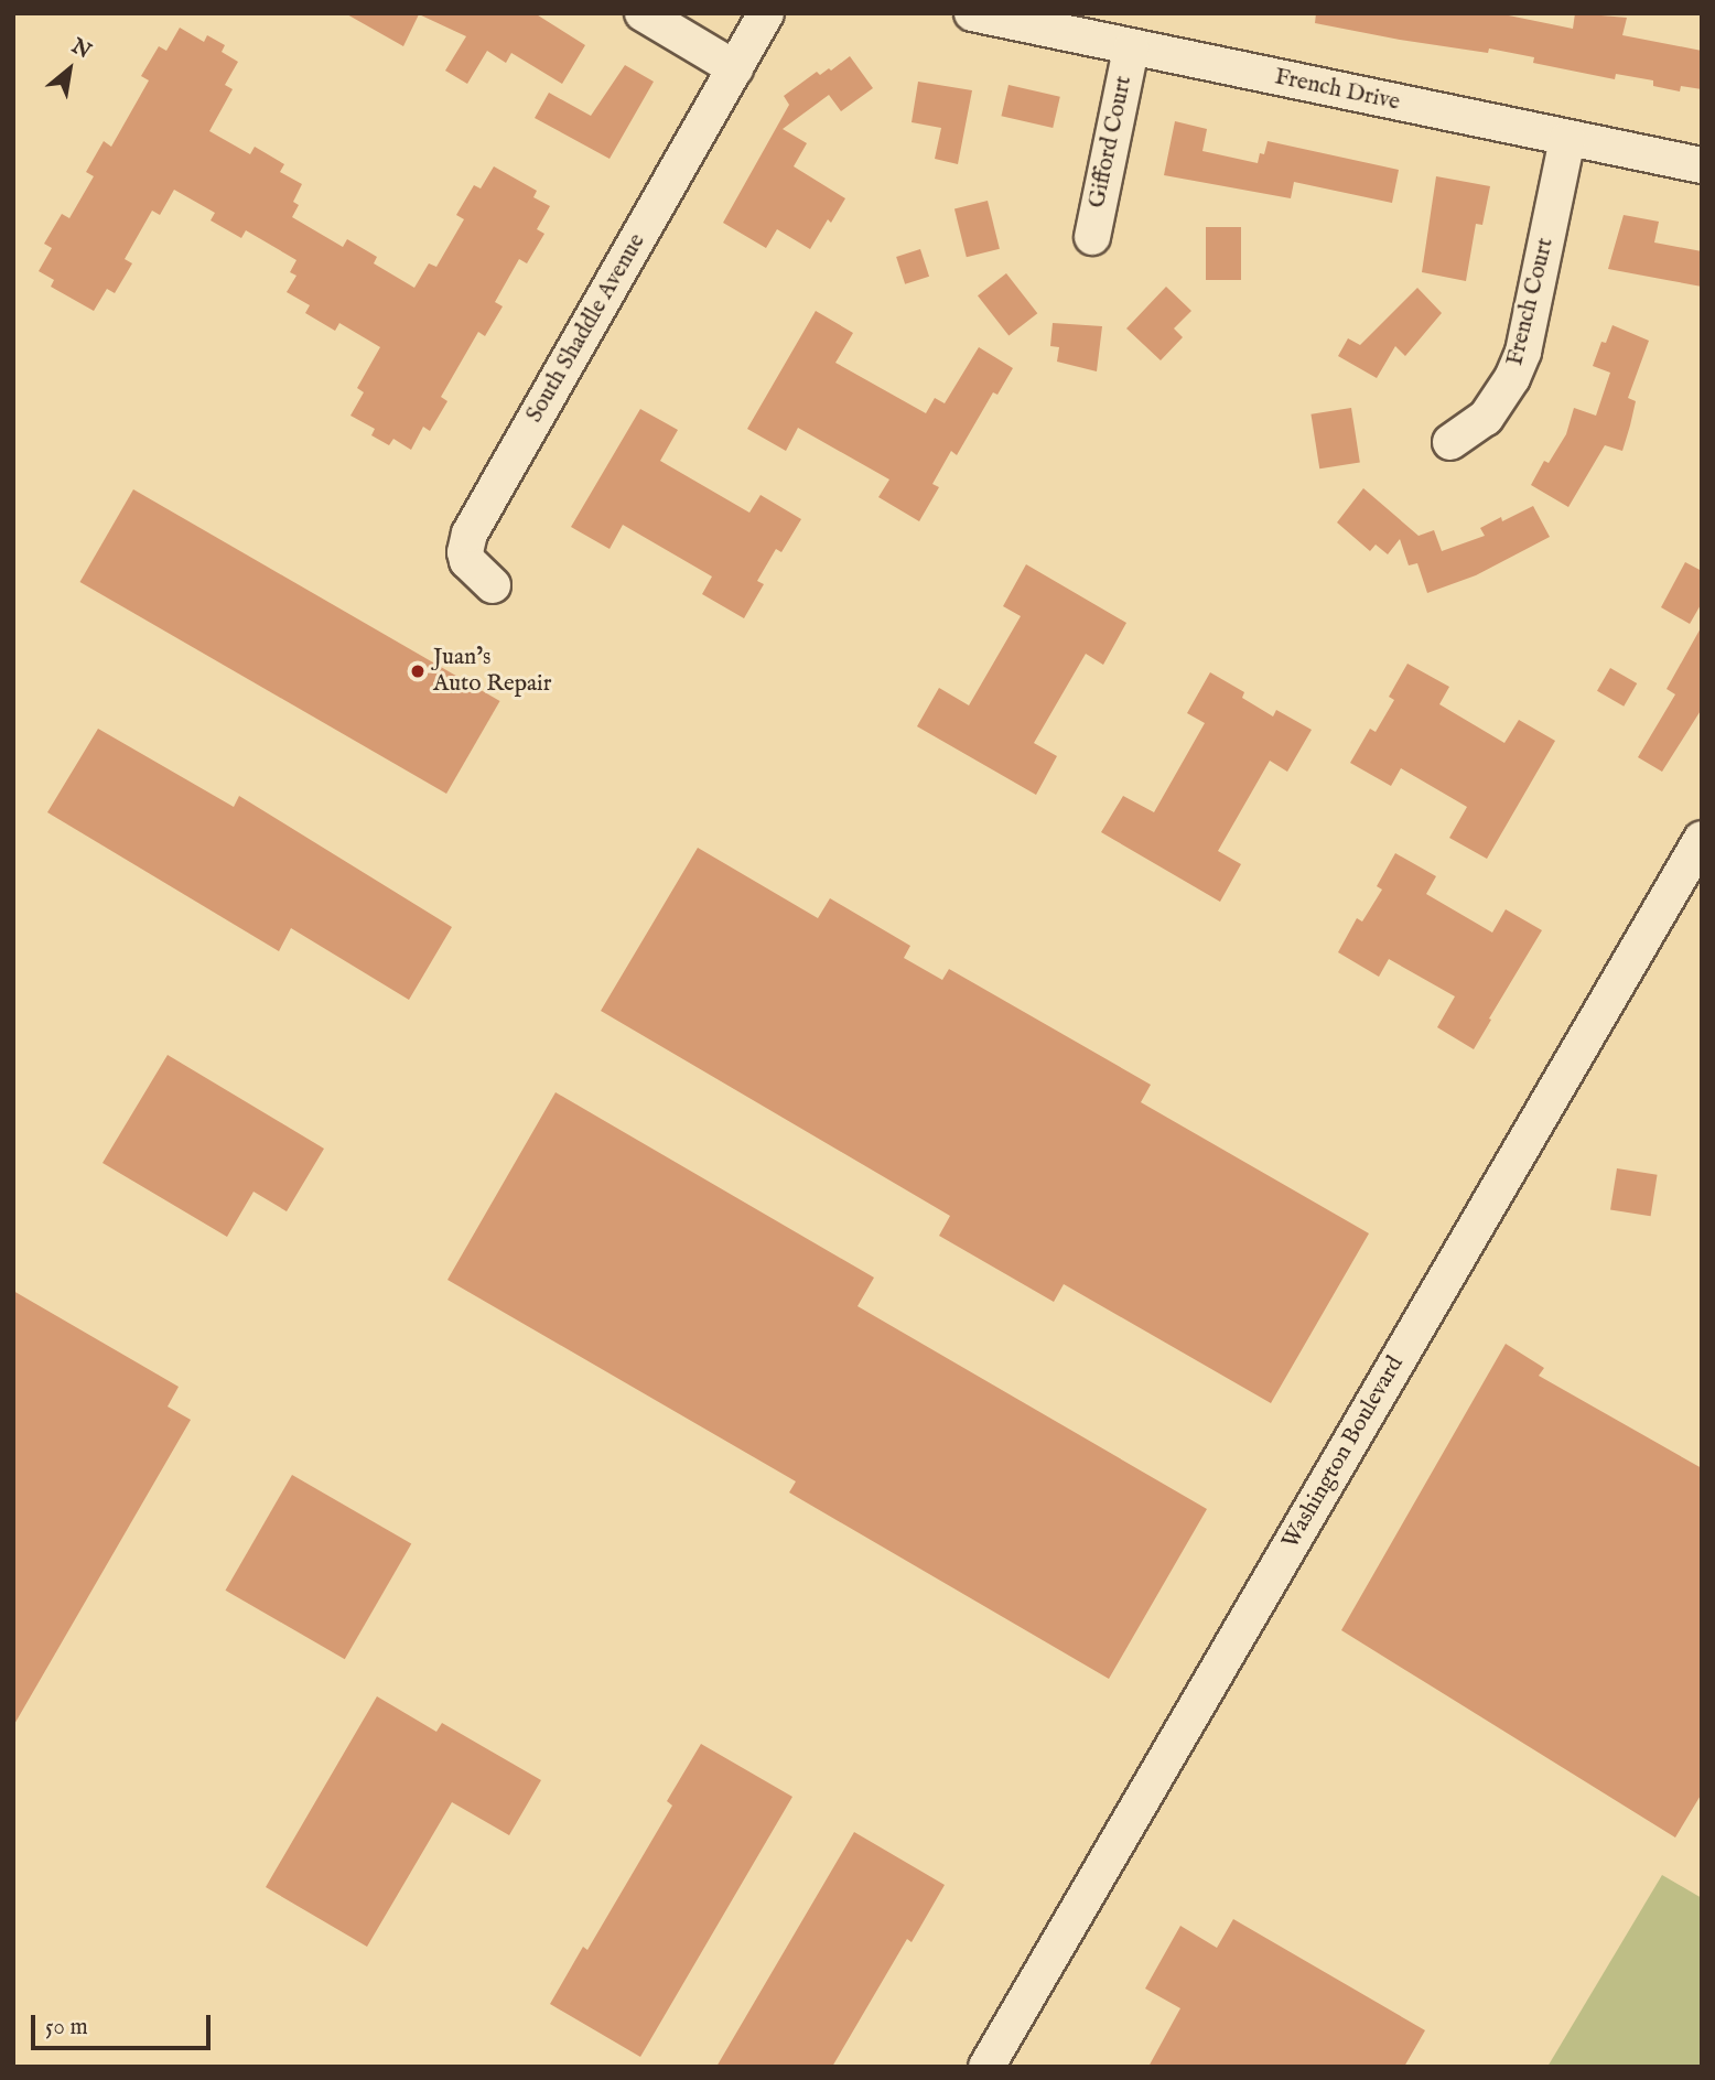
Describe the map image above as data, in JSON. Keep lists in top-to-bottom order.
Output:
{
  "streets": {
    "street": [
      "French Drive",
      "Gifford Court",
      "French Court",
      "South Shaddle Avenue",
      "Washington Boulevard"
    ]
  },
  "crossings": [
    ["French Drive", "Gifford Court"],
    ["French Drive", "French Court"]
  ],
  "places": ["Juan’s Auto Repair"],
  "scale_bar": "50 m",
  "north": "top right"
}
